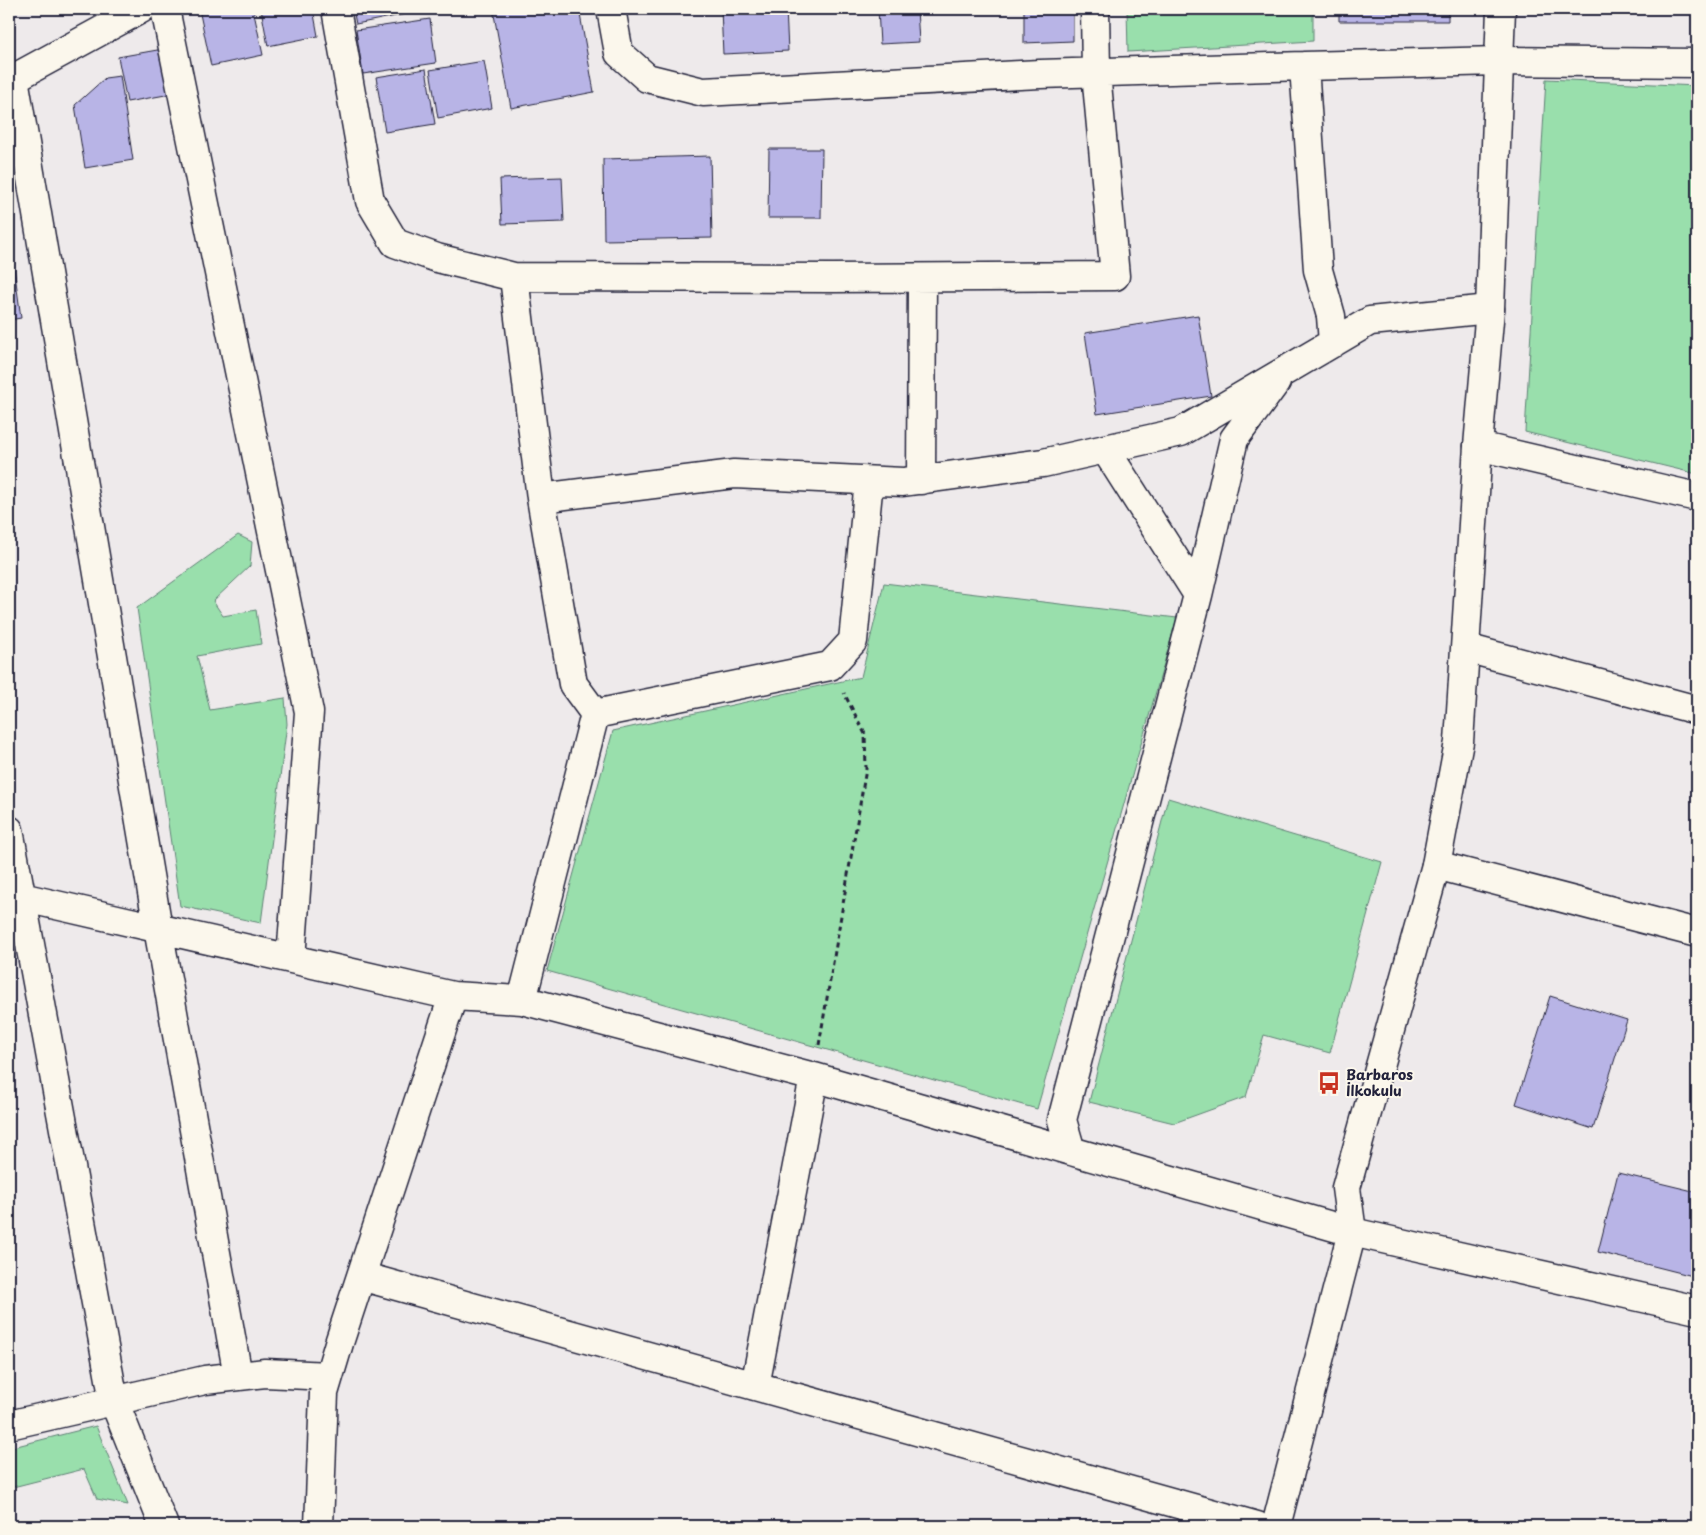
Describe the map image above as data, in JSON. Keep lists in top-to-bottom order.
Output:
{
  "places": {
    "bus stop": ["Barbaros İlkokulu"]
  }
}
